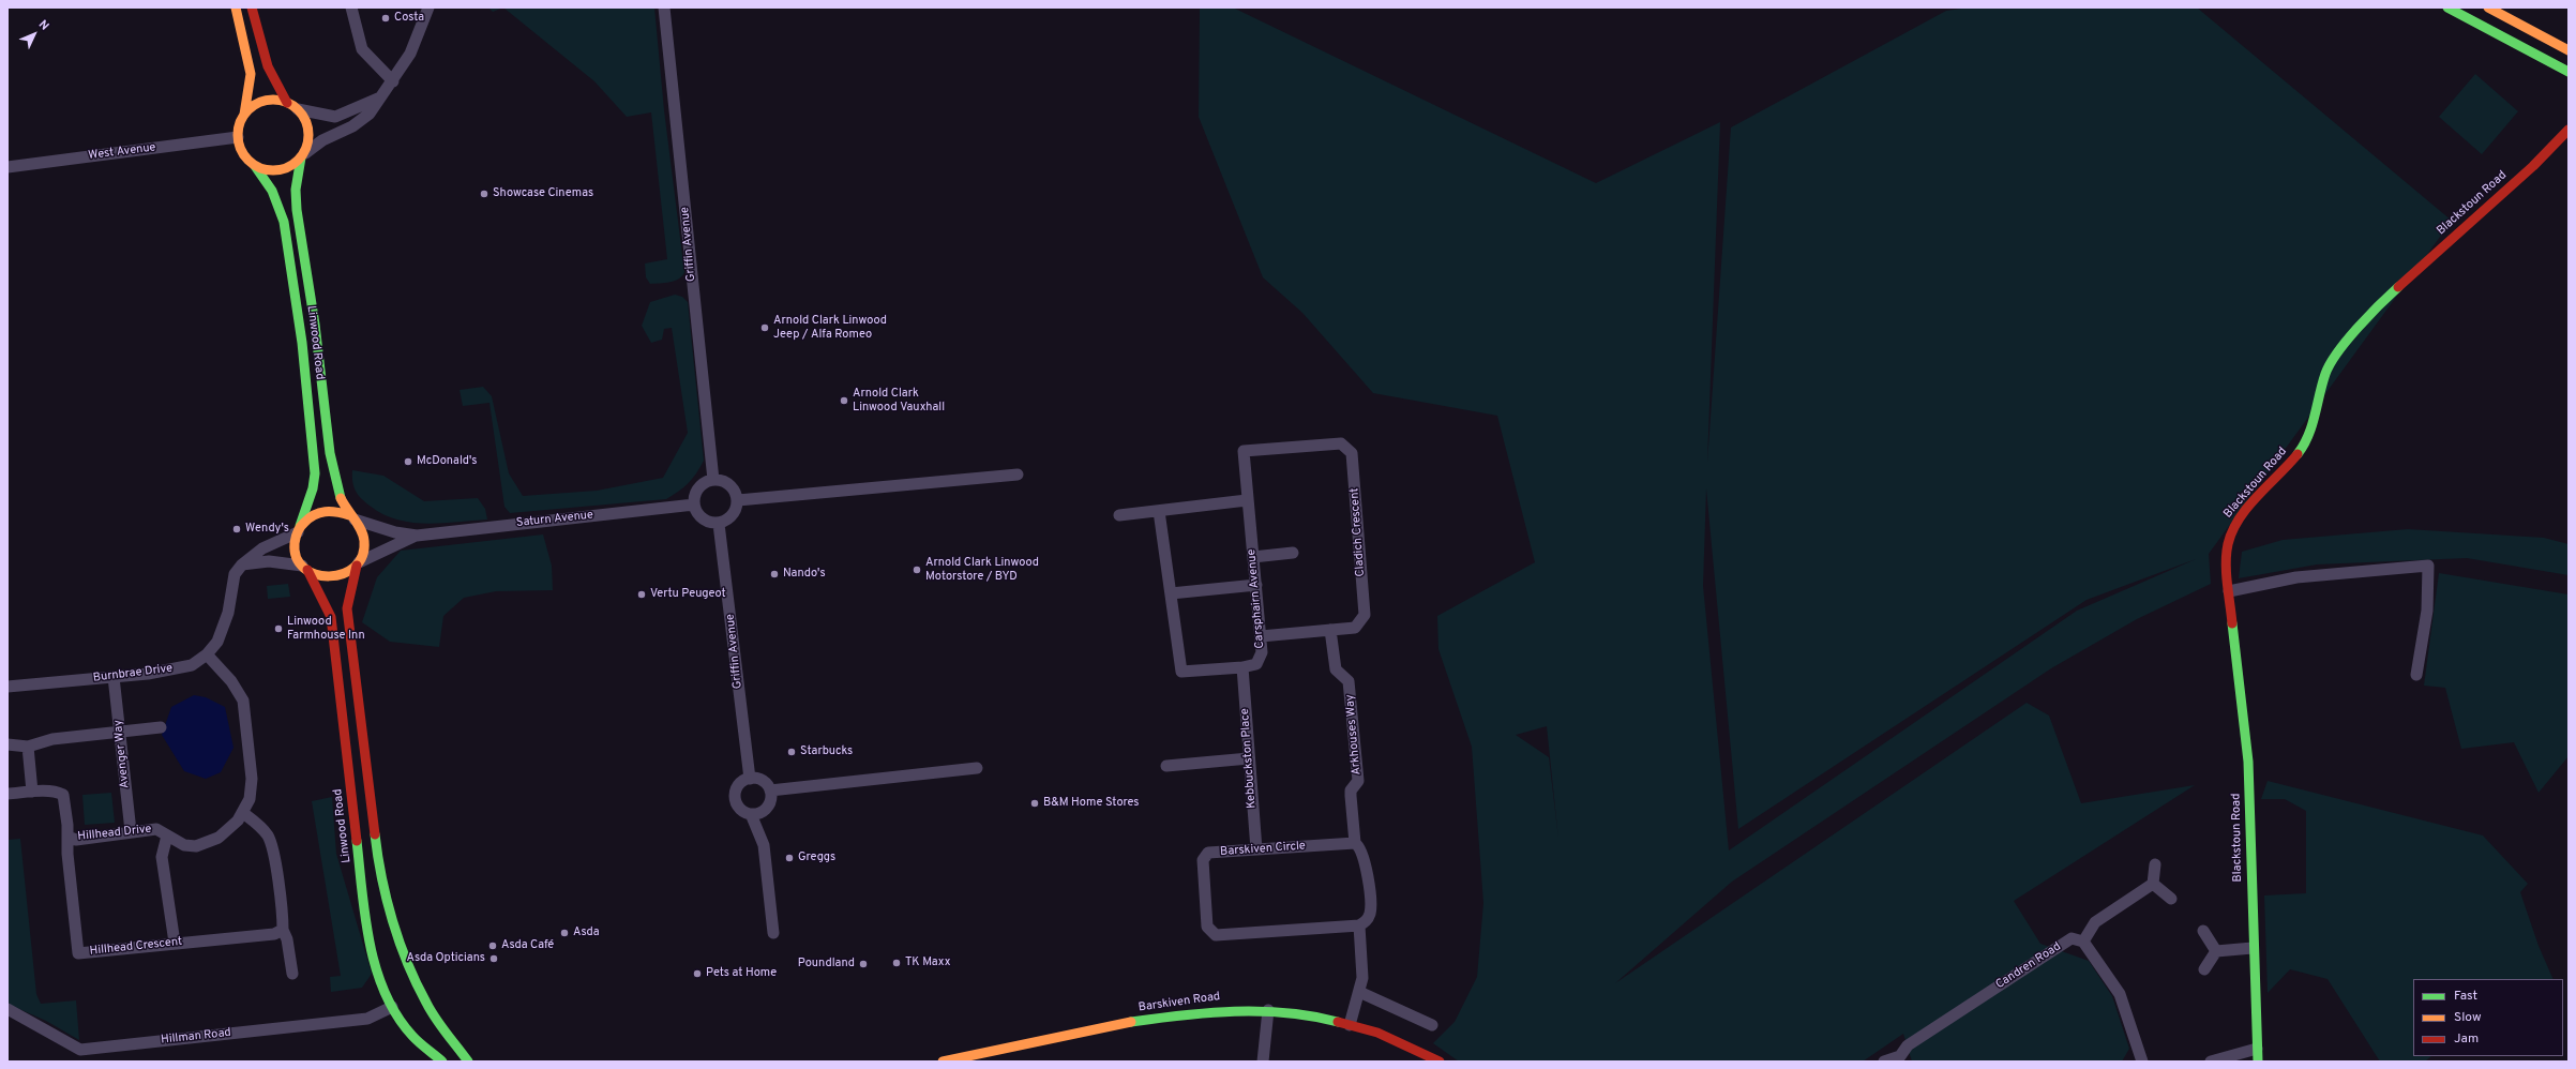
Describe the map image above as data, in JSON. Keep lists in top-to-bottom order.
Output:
{
  "streets": {
    "main road": ["Blackstoun Road", "Linwood Road", "Barskiven Road"],
    "street": [
      "West Avenue",
      "Griffin Avenue",
      "Saturn Avenue",
      "Cladich Crescent",
      "Carsphairn Avenue",
      "Burnbrae Drive",
      "Arkhouses Way",
      "Avenger Way",
      "Kebbuckston Place",
      "Hillhead Drive",
      "Barskiven Circle",
      "Hillhead Crescent",
      "Candren Road",
      "Hillman Road"
    ]
  },
  "crossings": [
    ["West Avenue", "Linwood Road"],
    ["Griffin Avenue", "Saturn Avenue"],
    ["Linwood Road", "Saturn Avenue"],
    ["Linwood Road", "Burnbrae Drive"],
    ["Linwood Road", "Hillman Road"],
    ["Saturn Avenue", "Burnbrae Drive"],
    ["Cladich Crescent", "Carsphairn Avenue"],
    ["Cladich Crescent", "Arkhouses Way"],
    ["Carsphairn Avenue", "Kebbuckston Place"],
    ["Burnbrae Drive", "Avenger Way"],
    ["Arkhouses Way", "Barskiven Circle"],
    ["Avenger Way", "Hillhead Drive"],
    ["Kebbuckston Place", "Barskiven Circle"],
    ["Hillhead Drive", "Hillhead Crescent"]
  ],
  "places": [
    "Costa",
    "Showcase Cinemas",
    "Arnold Clark Linwood Jeep / Alfa Romeo",
    "Arnold Clark Linwood Vauxhall",
    "McDonald's",
    "Wendy's",
    "Arnold Clark Linwood Motorstore / BYD",
    "Nando's",
    "Vertu Peugeot",
    "Linwood Farmhouse Inn",
    "Starbucks",
    "B&M Home Stores",
    "Greggs",
    "Asda",
    "Asda Café",
    "Asda Opticians",
    "TK Maxx",
    "Poundland",
    "Pets at Home"
  ],
  "legend": ["Fast", "Slow", "Jam"],
  "north": "top right"
}
